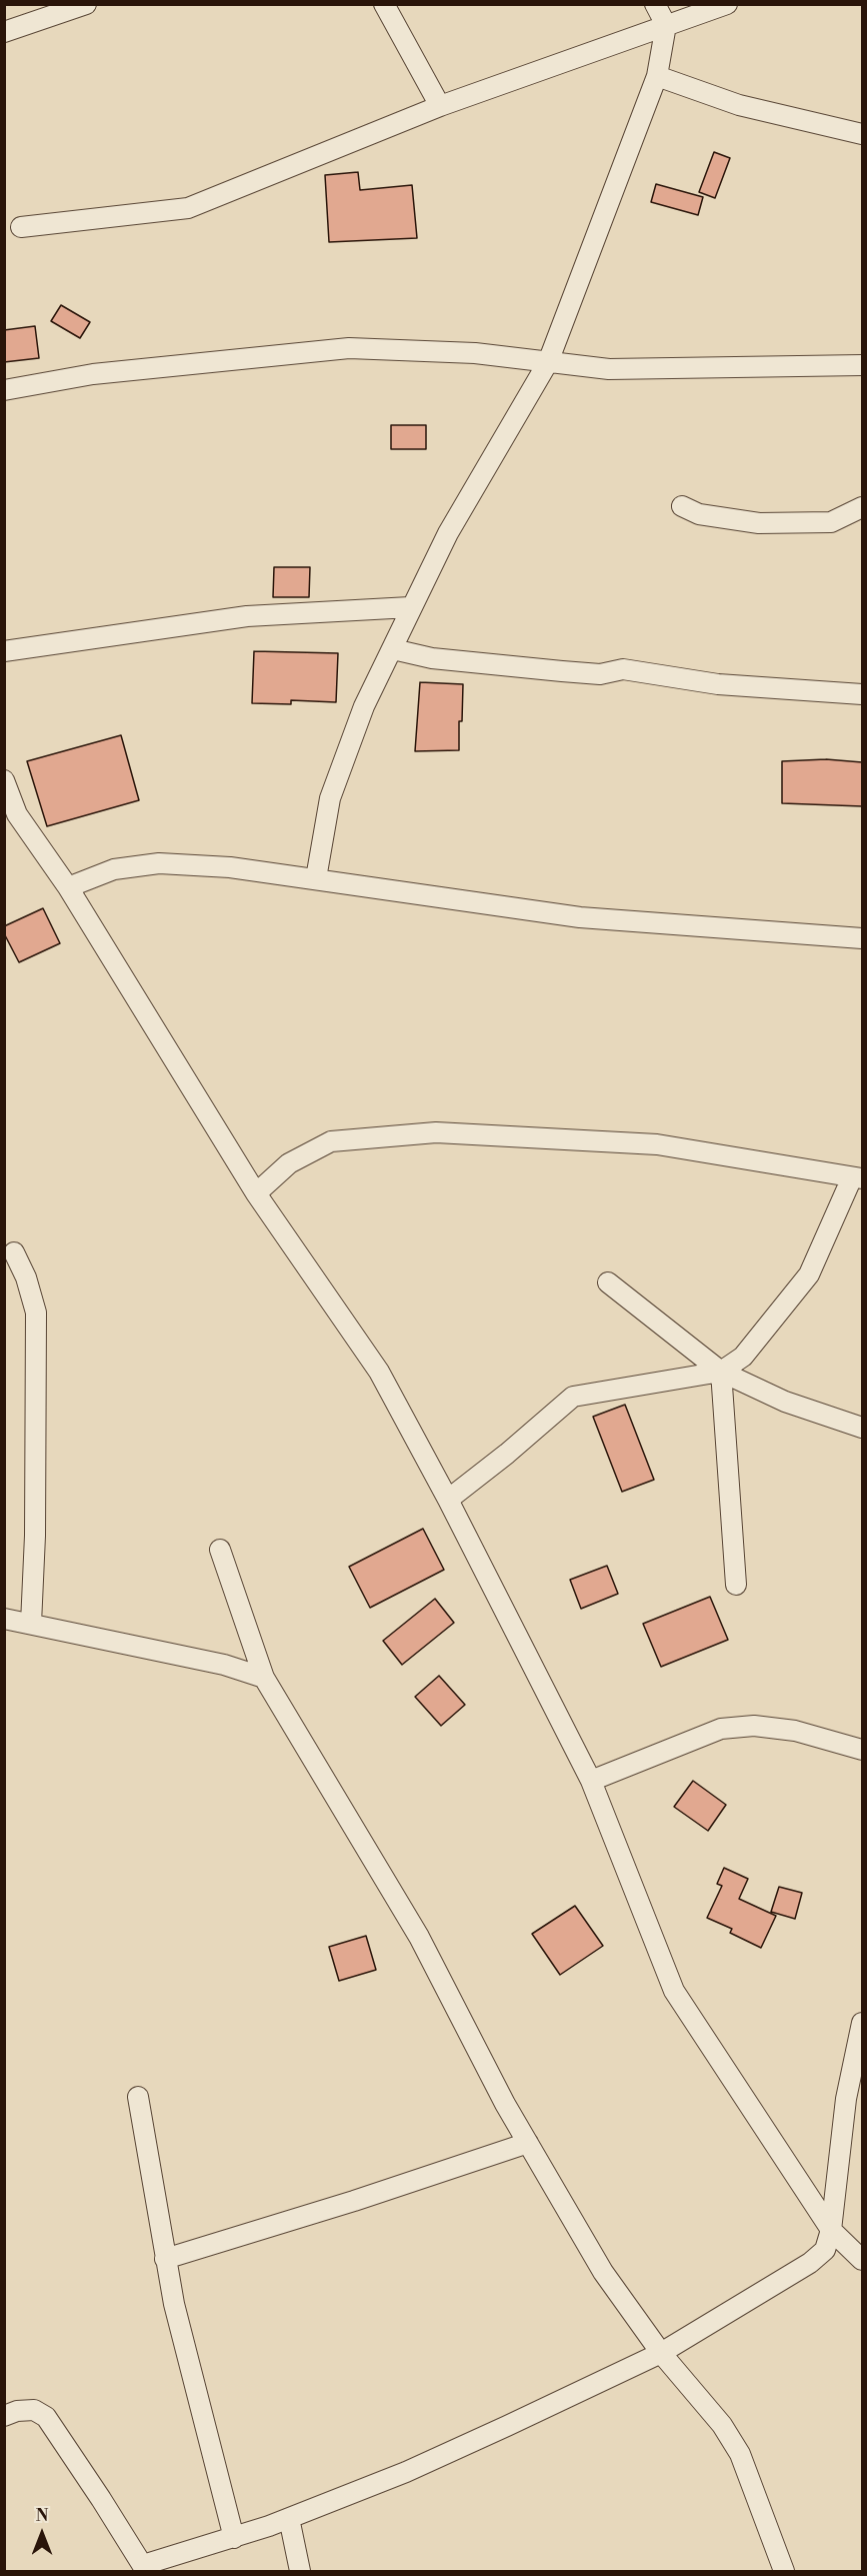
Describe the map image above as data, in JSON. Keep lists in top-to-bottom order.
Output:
{
  "north": "top"
}
